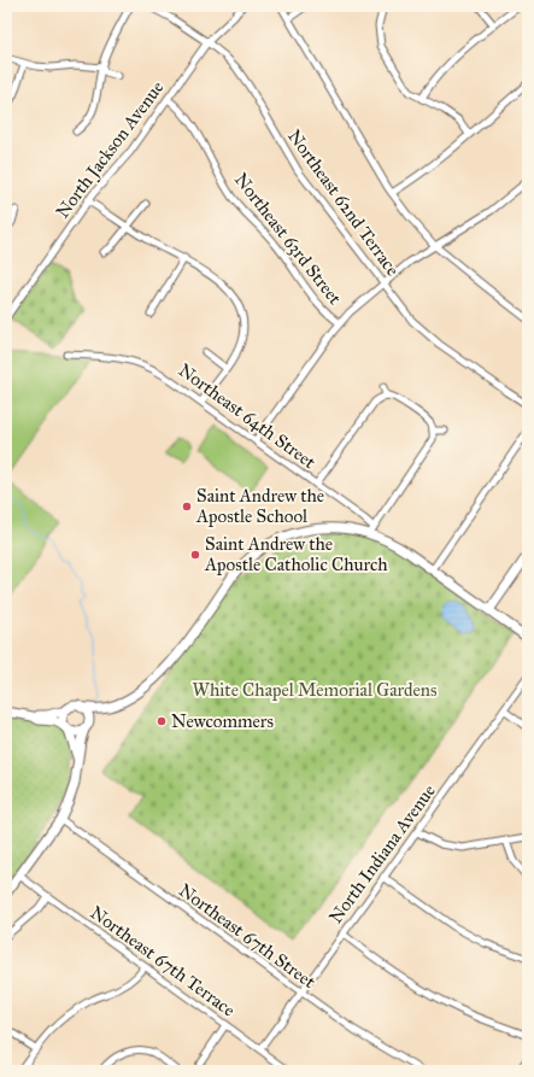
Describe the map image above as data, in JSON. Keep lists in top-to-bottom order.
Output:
{
  "streets": {
    "street": [
      "North Jackson Avenue",
      "Northeast 62nd Terrace",
      "Northeast 63rd Street",
      "Northeast 64th Street",
      "North Indiana Avenue",
      "Northeast 67th Street",
      "Northeast 67th Terrace"
    ]
  },
  "crossings": [
    ["North Jackson Avenue", "Northeast 62nd Terrace"],
    ["North Jackson Avenue", "Northeast 63rd Street"],
    ["North Indiana Avenue", "Northeast 67th Street"],
    ["North Indiana Avenue", "Northeast 67th Terrace"]
  ],
  "parks": ["White Chapel Memorial Gardens"],
  "places": ["Saint Andrew the Apostle School", "Saint Andrew the Apostle Catholic Church", "Newcommers"]
}
